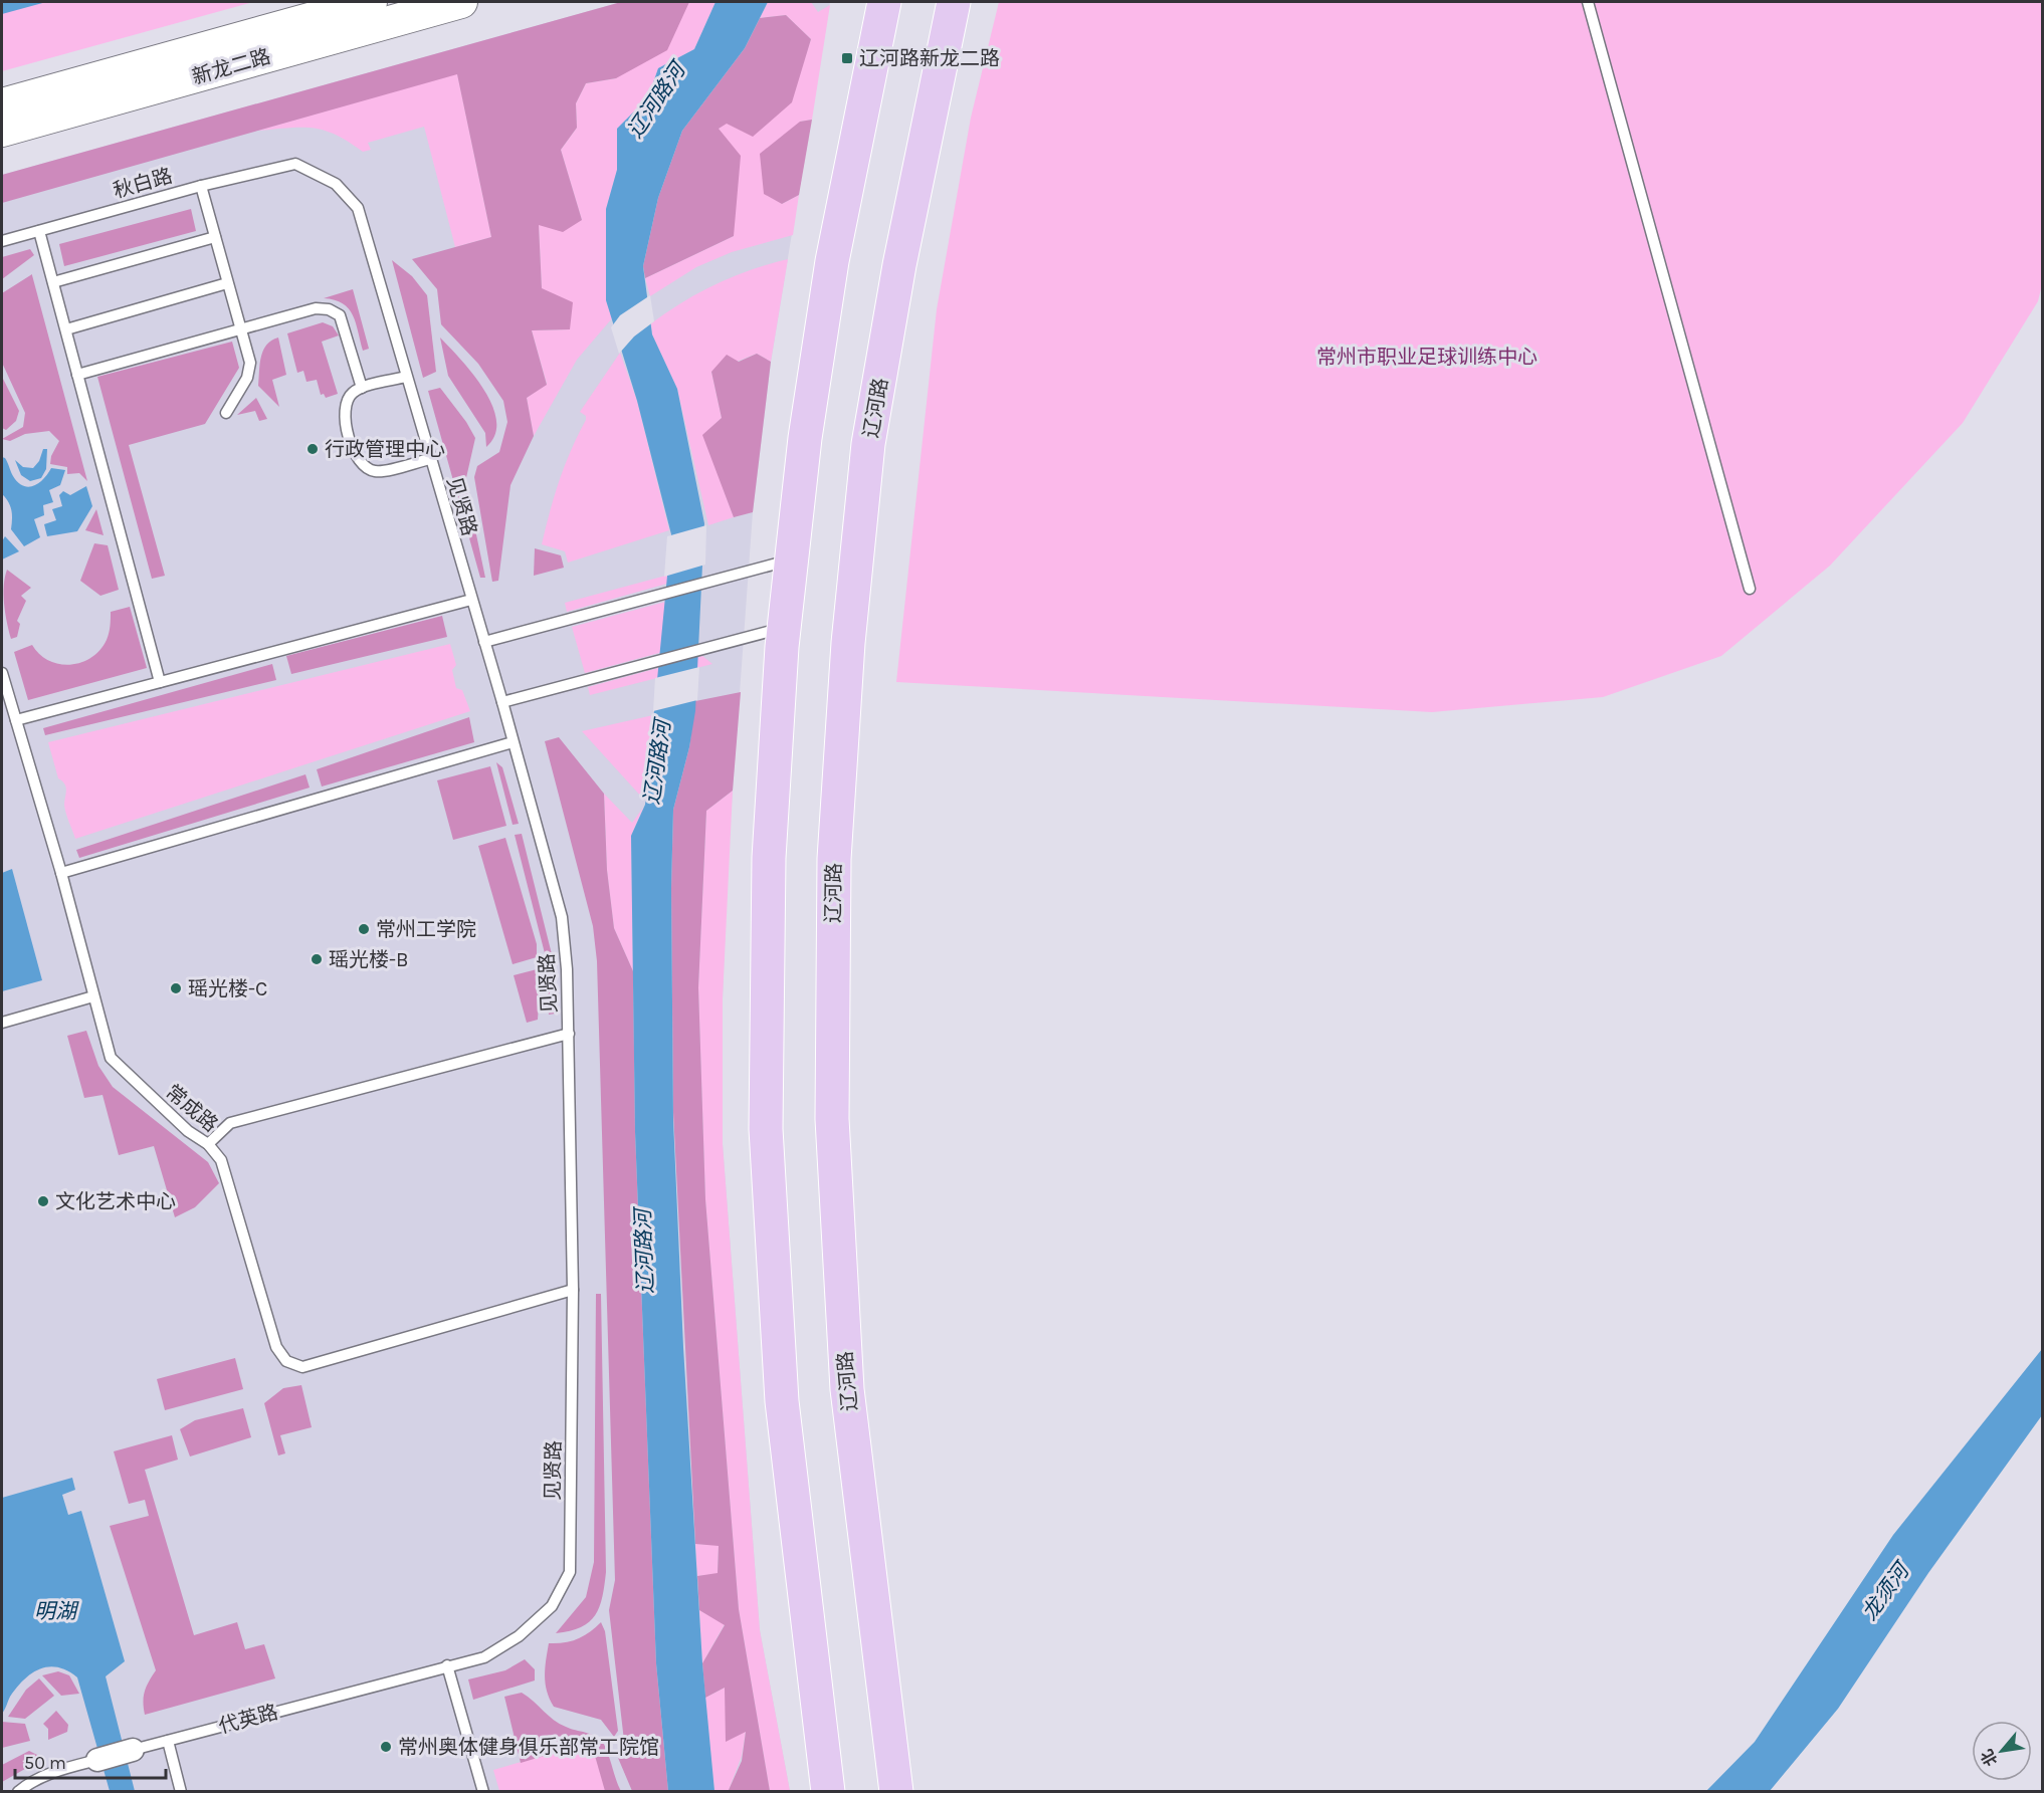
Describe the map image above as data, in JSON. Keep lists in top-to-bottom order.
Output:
{
  "streets": {
    "main road": ["辽河路"],
    "street": ["新龙二路", "代英路"],
    "lane": ["秋白路", "见贤路", "常成路"]
  },
  "crossings": [
    ["秋白路", "见贤路"],
    ["见贤路", "常成路"],
    ["见贤路", "代英路"]
  ],
  "water": ["辽河路河", "龙须河", "明湖"],
  "parks": ["常州市职业足球训练中心"],
  "places": {
    "transit": ["辽河路新龙二路"],
    "other": [
      "行政管理中心",
      "常州工学院",
      "瑶光楼-B",
      "瑶光楼-C",
      "文化艺术中心",
      "常州奥体健身俱乐部常工院馆"
    ]
  },
  "scale_bar": "50 m",
  "north": "bottom left"
}
